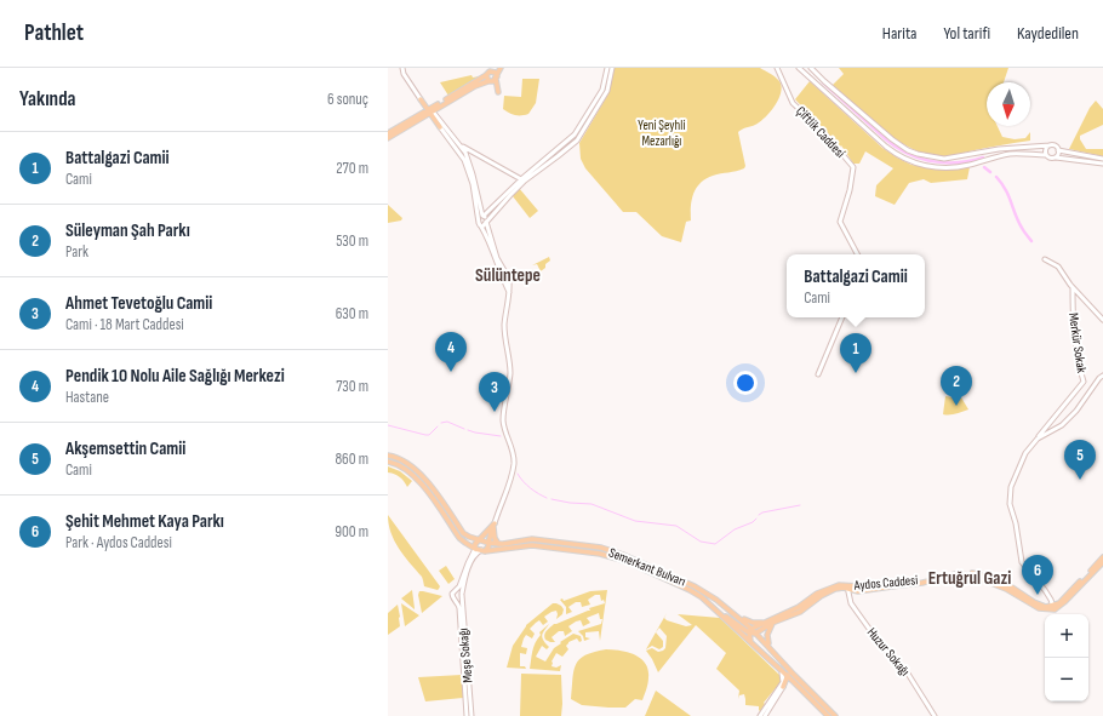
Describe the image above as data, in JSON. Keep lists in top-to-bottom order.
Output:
{
  "streets": {
    "main road": ["Semerkant Bulvarı", "Aydos Caddesi"],
    "street": [
      "Çiftlik Caddesi",
      "Merkür Sokak",
      "Huzur Sokağı",
      "Meşe Sokağı"
    ]
  },
  "crossings": [
    ["Merkür Sokak", "Aydos Caddesi"],
    ["Semerkant Bulvarı", "Aydos Caddesi"],
    ["Semerkant Bulvarı", "Meşe Sokağı"],
    ["Aydos Caddesi", "Huzur Sokağı"]
  ],
  "districts": ["Sülüntepe", "Ertuğrul Gazi"],
  "parks": ["Yeni Şeyhli Mezarlığı"],
  "north": "bottom",
  "page": {
    "header": "Pathlet",
    "nav": ["Harita", "Yol tarifi", "Kaydedilen"],
    "heading": ["Yakında", "6 sonuç"],
    "list": [
      {
        "mark": "1",
        "name": "Battalgazi Camii",
        "note": "Cami",
        "value": "270 m"
      },
      {
        "mark": "2",
        "name": "Süleyman Şah Parkı",
        "note": "Park",
        "value": "530 m"
      },
      {
        "mark": "3",
        "name": "Ahmet Tevetoğlu Camii",
        "note": "Cami · 18 Mart Caddesi",
        "value": "630 m"
      },
      {
        "mark": "4",
        "name": "Pendik 10 Nolu Aile Sağlığı Merkezi",
        "note": "Hastane",
        "value": "730 m"
      },
      {
        "mark": "5",
        "name": "Akşemsettin Camii",
        "note": "Cami",
        "value": "860 m"
      },
      {
        "mark": "6",
        "name": "Şehit Mehmet Kaya Parkı",
        "note": "Park · Aydos Caddesi",
        "value": "900 m"
      }
    ],
    "popup": ["Battalgazi Camii", "Cami"],
    "pins": [
      "4",
      "1",
      "2",
      "3",
      "5",
      "6"
    ],
    "map_buttons": ["+", "−"]
  }
}
